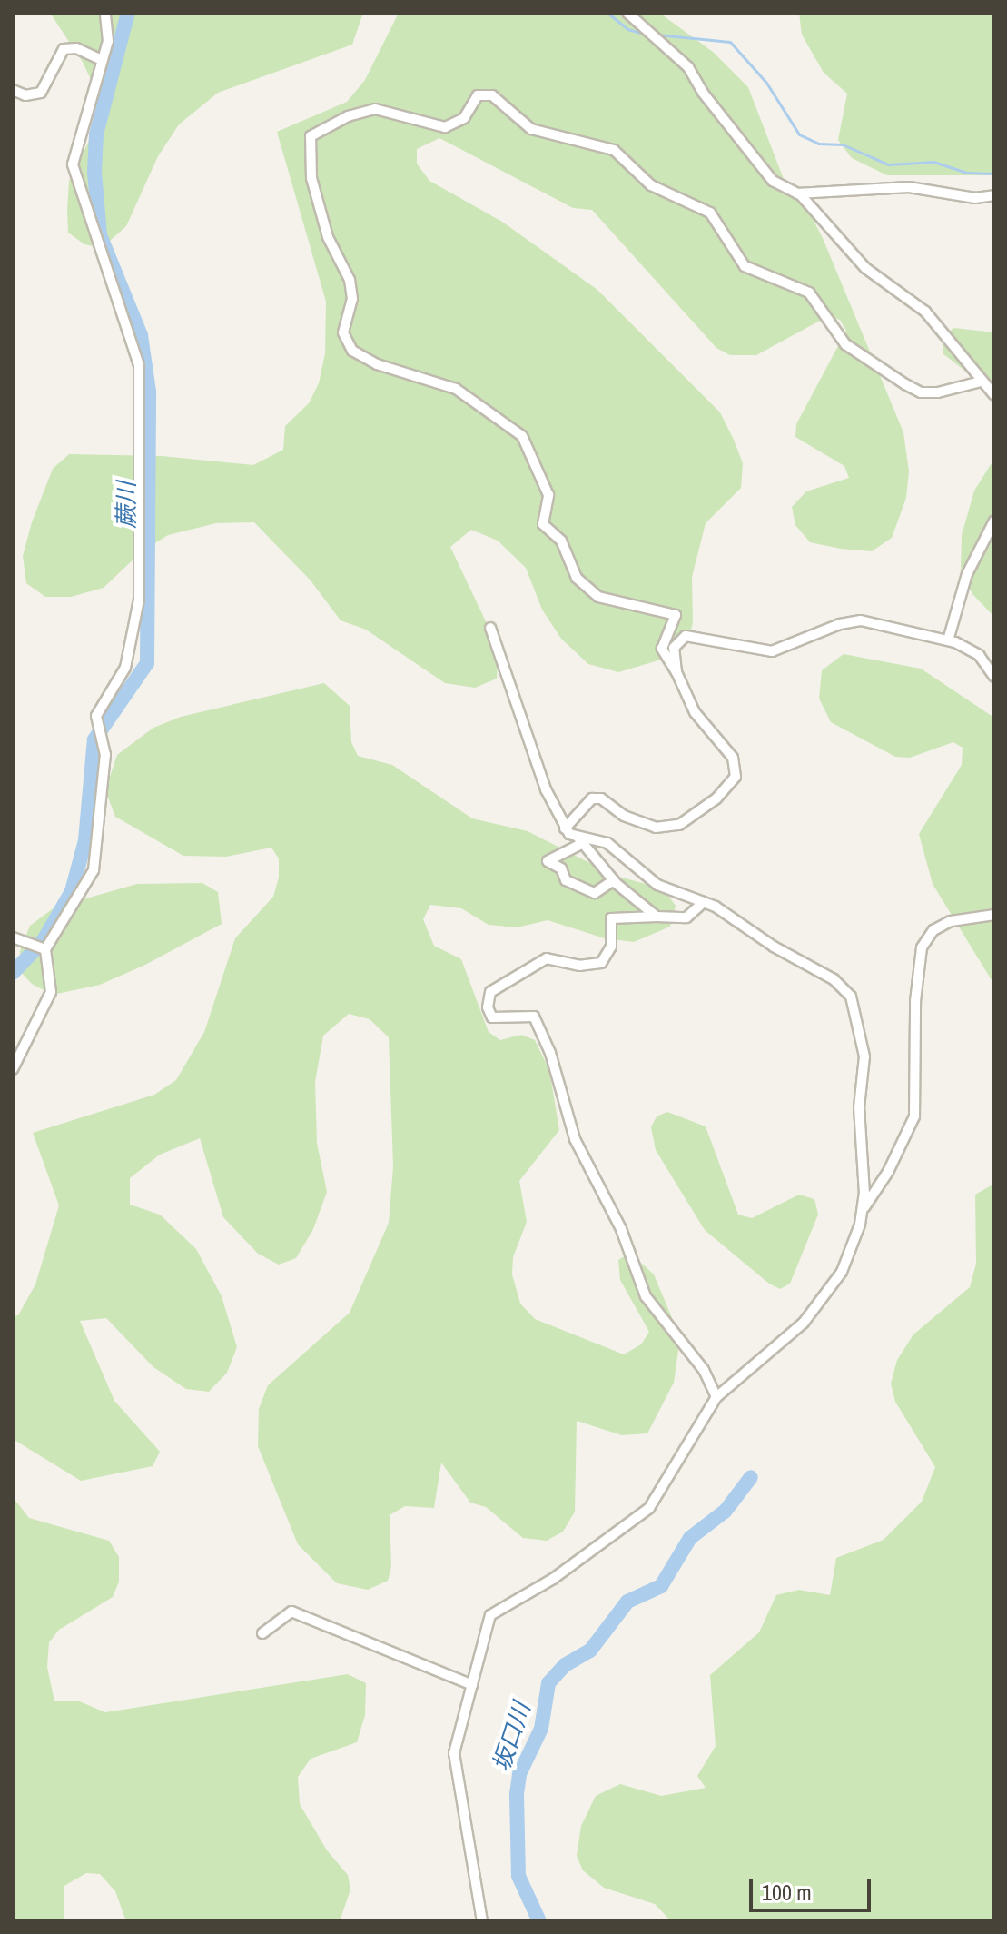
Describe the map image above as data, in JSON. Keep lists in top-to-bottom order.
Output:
{
  "water": ["蕨川", "坂口川"],
  "scale_bar": "100 m"
}
